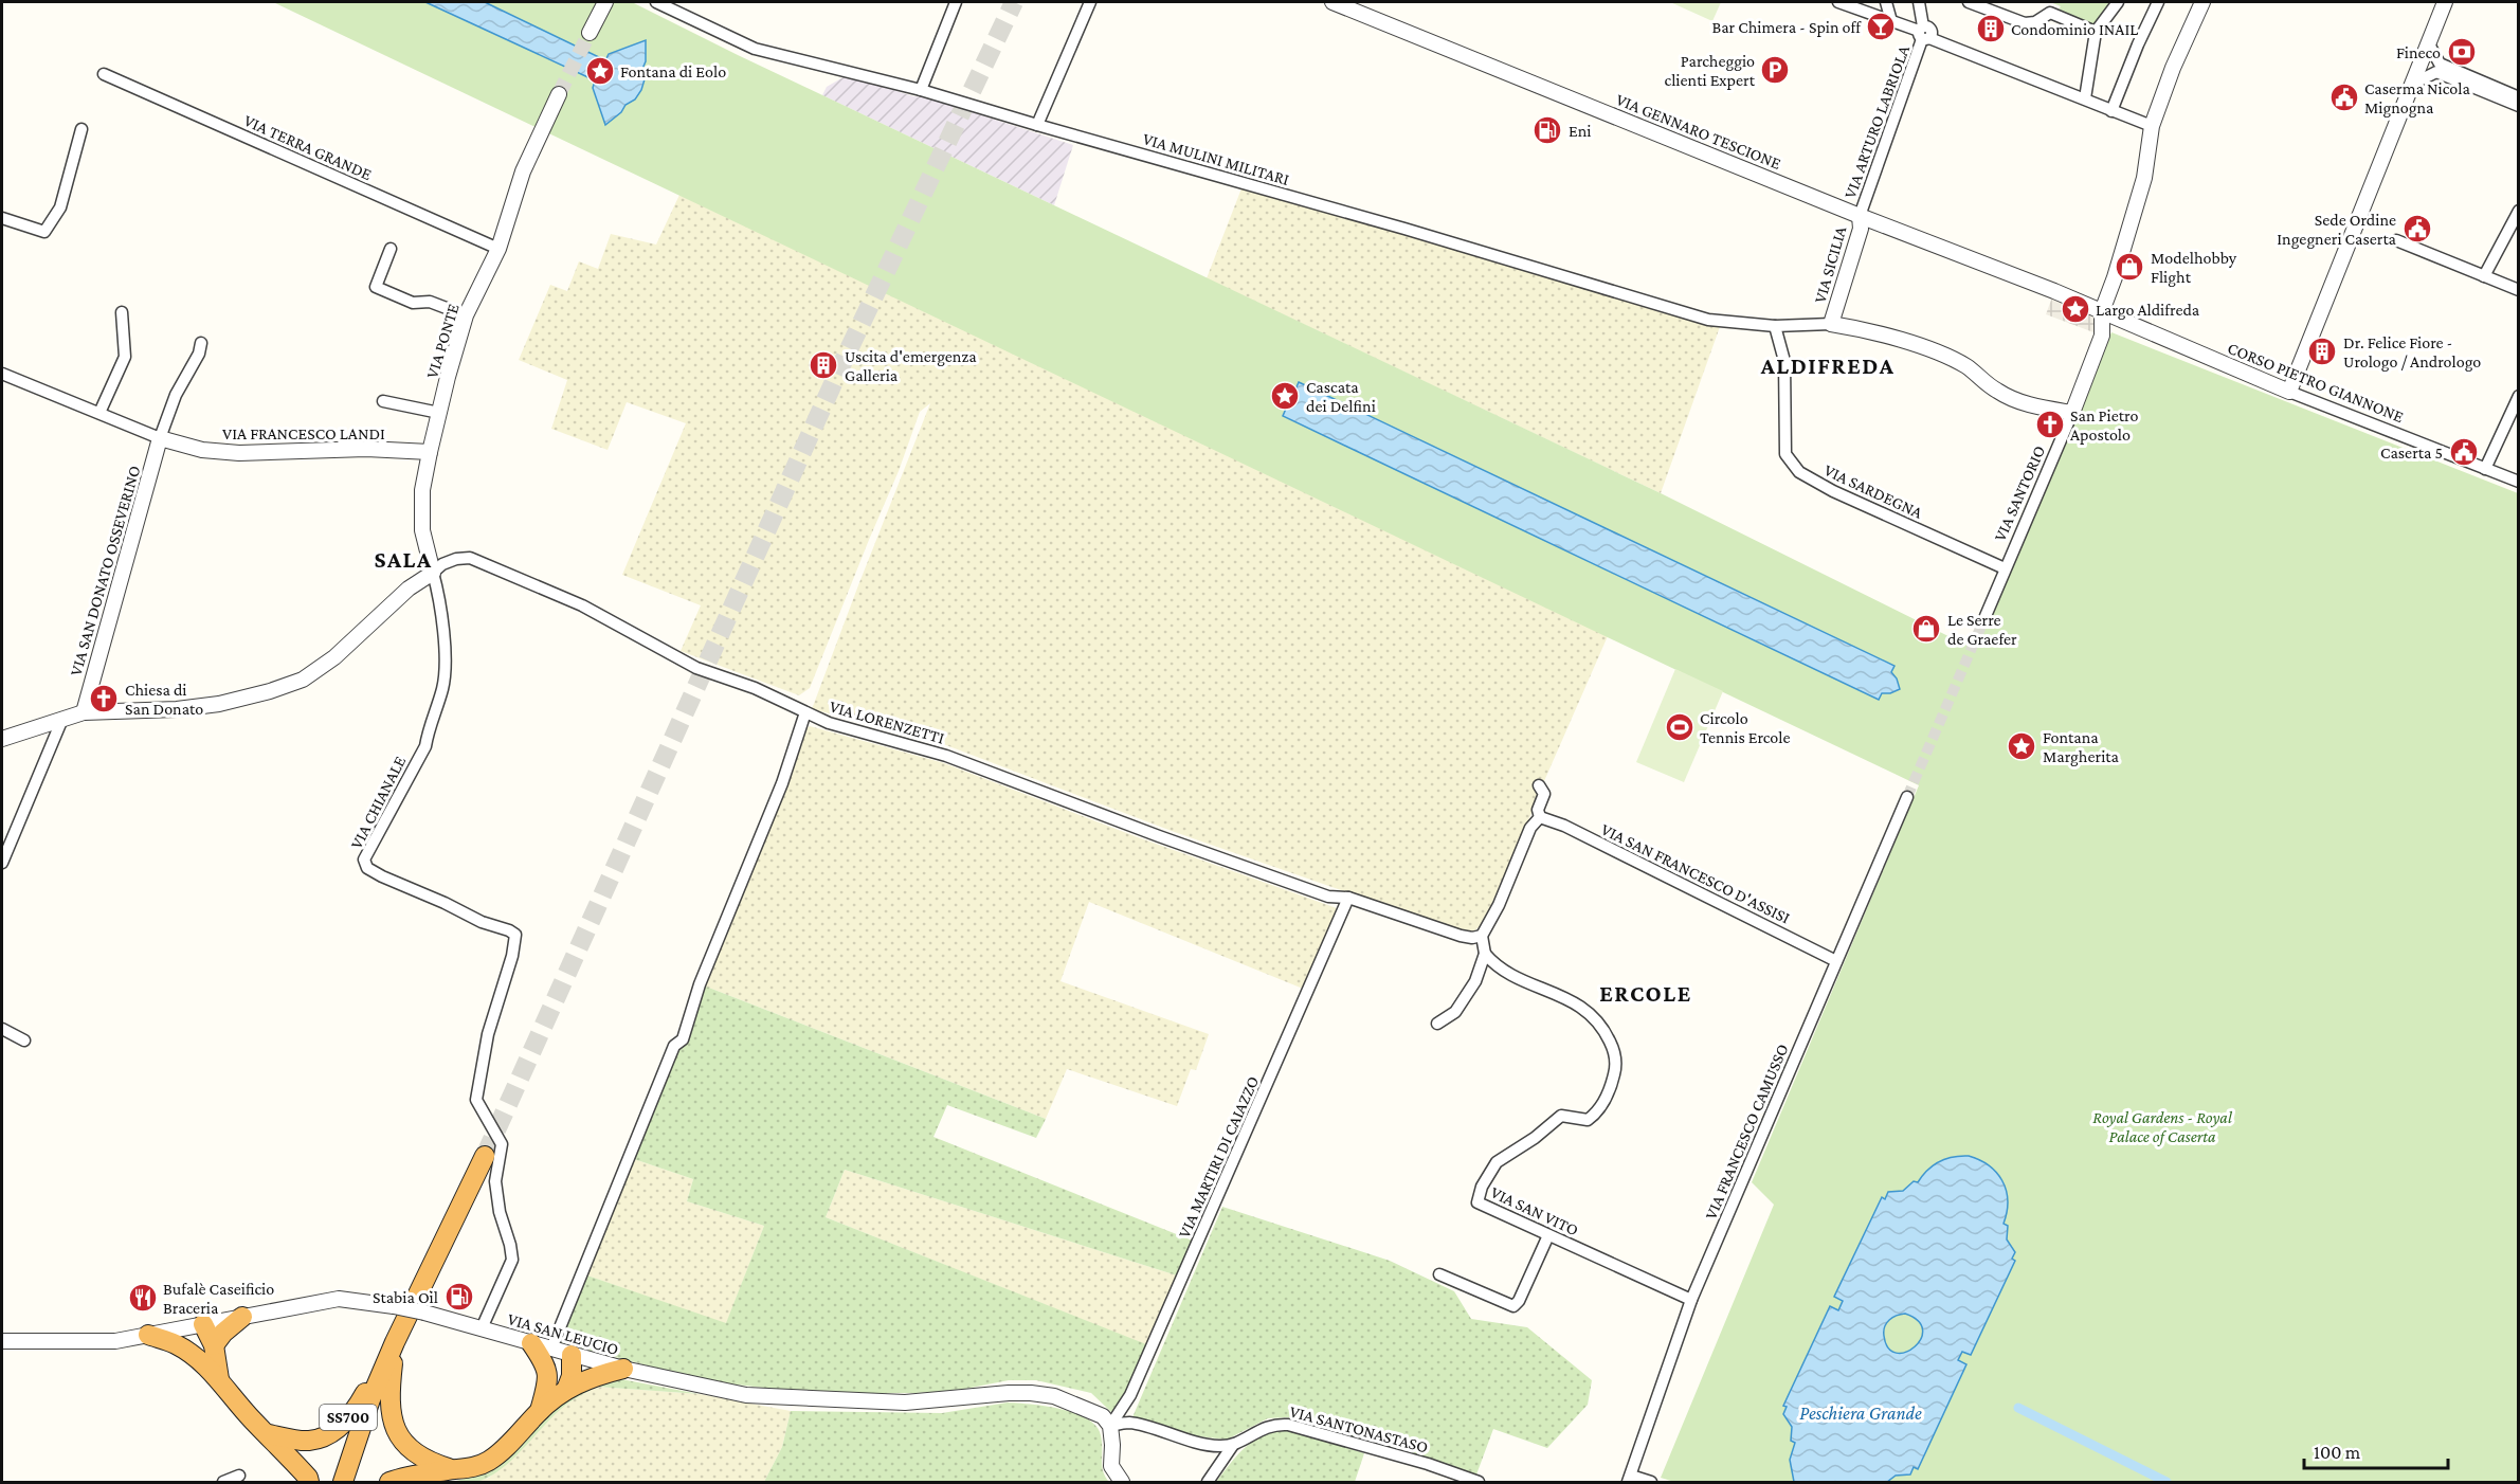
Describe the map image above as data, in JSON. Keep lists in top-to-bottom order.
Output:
{
  "streets": {
    "highway": ["SS700"],
    "street": [
      "VIA ARTURO LABRIOLA",
      "VIA GENNARO TESCIONE",
      "VIA TERRA GRANDE",
      "VIA MULINI MILITARI",
      "VIA SICILIA",
      "VIA PONTE",
      "CORSO PIETRO GIANNONE",
      "VIA FRANCESCO LANDI",
      "VIA SARDEGNA",
      "VIA SANTORIO",
      "VIA SAN DONATO OSSEVERINO",
      "VIA LORENZETTI",
      "VIA CHIANALE",
      "VIA SAN FRANCESCO D'ASSISI",
      "VIA FRANCESCO CAMUSSO",
      "VIA MARTIRI DI CAIAZZO",
      "VIA SAN VITO",
      "VIA SAN LEUCIO",
      "VIA SANTONASTASO"
    ]
  },
  "crossings": [
    ["VIA ARTURO LABRIOLA", "VIA GENNARO TESCIONE"],
    ["VIA ARTURO LABRIOLA", "VIA SICILIA"],
    ["VIA GENNARO TESCIONE", "VIA SICILIA"],
    ["VIA GENNARO TESCIONE", "CORSO PIETRO GIANNONE"],
    ["VIA GENNARO TESCIONE", "VIA SANTORIO"],
    ["VIA TERRA GRANDE", "VIA PONTE"],
    ["VIA MULINI MILITARI", "VIA SICILIA"],
    ["VIA MULINI MILITARI", "VIA SARDEGNA"],
    ["VIA PONTE", "VIA FRANCESCO LANDI"],
    ["VIA PONTE", "VIA LORENZETTI"],
    ["VIA PONTE", "VIA CHIANALE"],
    ["CORSO PIETRO GIANNONE", "VIA SANTORIO"],
    ["VIA FRANCESCO LANDI", "VIA SAN DONATO OSSEVERINO"],
    ["VIA SARDEGNA", "VIA SANTORIO"],
    ["VIA LORENZETTI", "VIA CHIANALE"],
    ["VIA LORENZETTI", "VIA MARTIRI DI CAIAZZO"],
    ["VIA CHIANALE", "VIA SAN LEUCIO"],
    ["VIA SAN FRANCESCO D'ASSISI", "VIA FRANCESCO CAMUSSO"],
    ["VIA FRANCESCO CAMUSSO", "VIA SAN VITO"],
    ["VIA MARTIRI DI CAIAZZO", "VIA SAN LEUCIO"],
    ["VIA SAN LEUCIO", "SS700"]
  ],
  "districts": ["ALDIFREDA", "SALA", "ERCOLE"],
  "water": ["Peschiera Grande"],
  "parks": ["Royal Gardens - Royal Palace of Caserta"],
  "places": {
    "bar": ["Bar Chimera - Spin off"],
    "building": ["Condominio INAIL", "Dr. Felice Fiore - Urologo / Andrologo", "Uscita d'emergenza Galleria"],
    "bank": ["Fineco"],
    "parking": ["Parcheggio clienti Expert"],
    "place": [
      "Fontana di Eolo",
      "Largo Aldifreda",
      "Cascata dei Delfini",
      "Fontana Margherita"
    ],
    "public building": ["Caserma Nicola Mignogna", "Sede Ordine Ingegneri Caserta", "Caserta 5"],
    "fuel station": ["Eni", "Stabia Oil"],
    "shop": ["Modelhobby Flight", "Le Serre de Graefer"],
    "church": ["San Pietro Apostolo", "Chiesa di San Donato"],
    "sports": ["Circolo Tennis Ercole"],
    "restaurant": ["Bufalè Caseificio Braceria"]
  },
  "scale_bar": "100 m"
}
